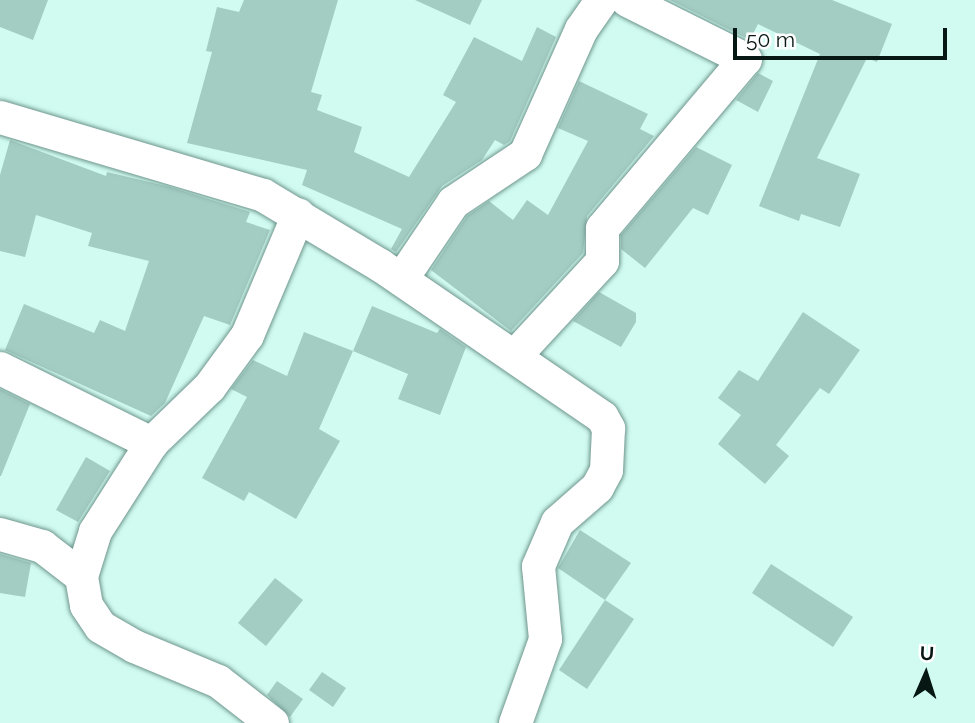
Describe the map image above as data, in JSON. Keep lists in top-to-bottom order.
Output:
{
  "scale_bar": "50 m",
  "north": "top"
}
